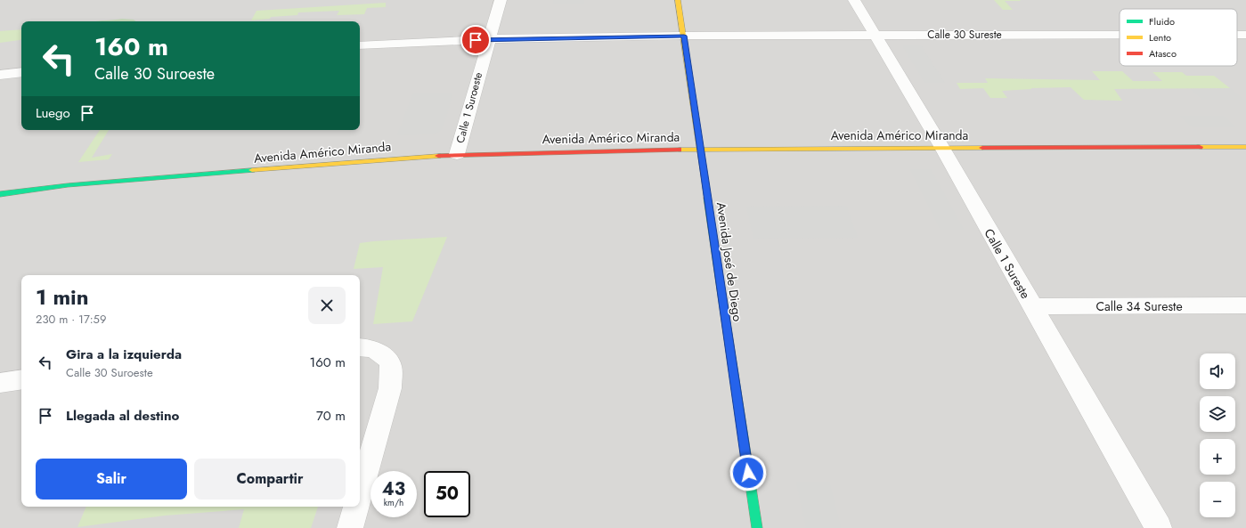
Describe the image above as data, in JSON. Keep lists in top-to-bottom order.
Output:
{
  "streets": {
    "street": [
      "Calle 30 Sureste",
      "Calle 1 Suroeste",
      "Avenida Américo Miranda",
      "Avenida José de Diego",
      "Calle 1 Sureste",
      "Calle 34 Sureste"
    ]
  },
  "crossings": [
    ["Calle 30 Sureste", "Calle 1 Suroeste"],
    ["Calle 30 Sureste", "Avenida José de Diego"],
    ["Calle 30 Sureste", "Calle 1 Sureste"],
    ["Calle 1 Suroeste", "Avenida Américo Miranda"],
    ["Avenida Américo Miranda", "Avenida José de Diego"],
    ["Avenida Américo Miranda", "Calle 1 Sureste"],
    ["Calle 1 Sureste", "Calle 34 Sureste"]
  ],
  "legend": ["Fluido", "Lento", "Atasco"],
  "page": {
    "turn": ["160 m", "Calle 30 Suroeste"],
    "then": "Luego",
    "heading": ["1 min", "230 m · 17:59"],
    "list": [
      {
        "name": "Gira a la izquierda",
        "note": "Calle 30 Suroeste",
        "value": "160 m"
      },
      {
        "name": "Llegada al destino",
        "value": "70 m"
      }
    ],
    "map_buttons": ["+", "−"],
    "buttons": ["Salir", "Compartir"],
    "speed": "43 km/h",
    "limit": "50"
  }
}
